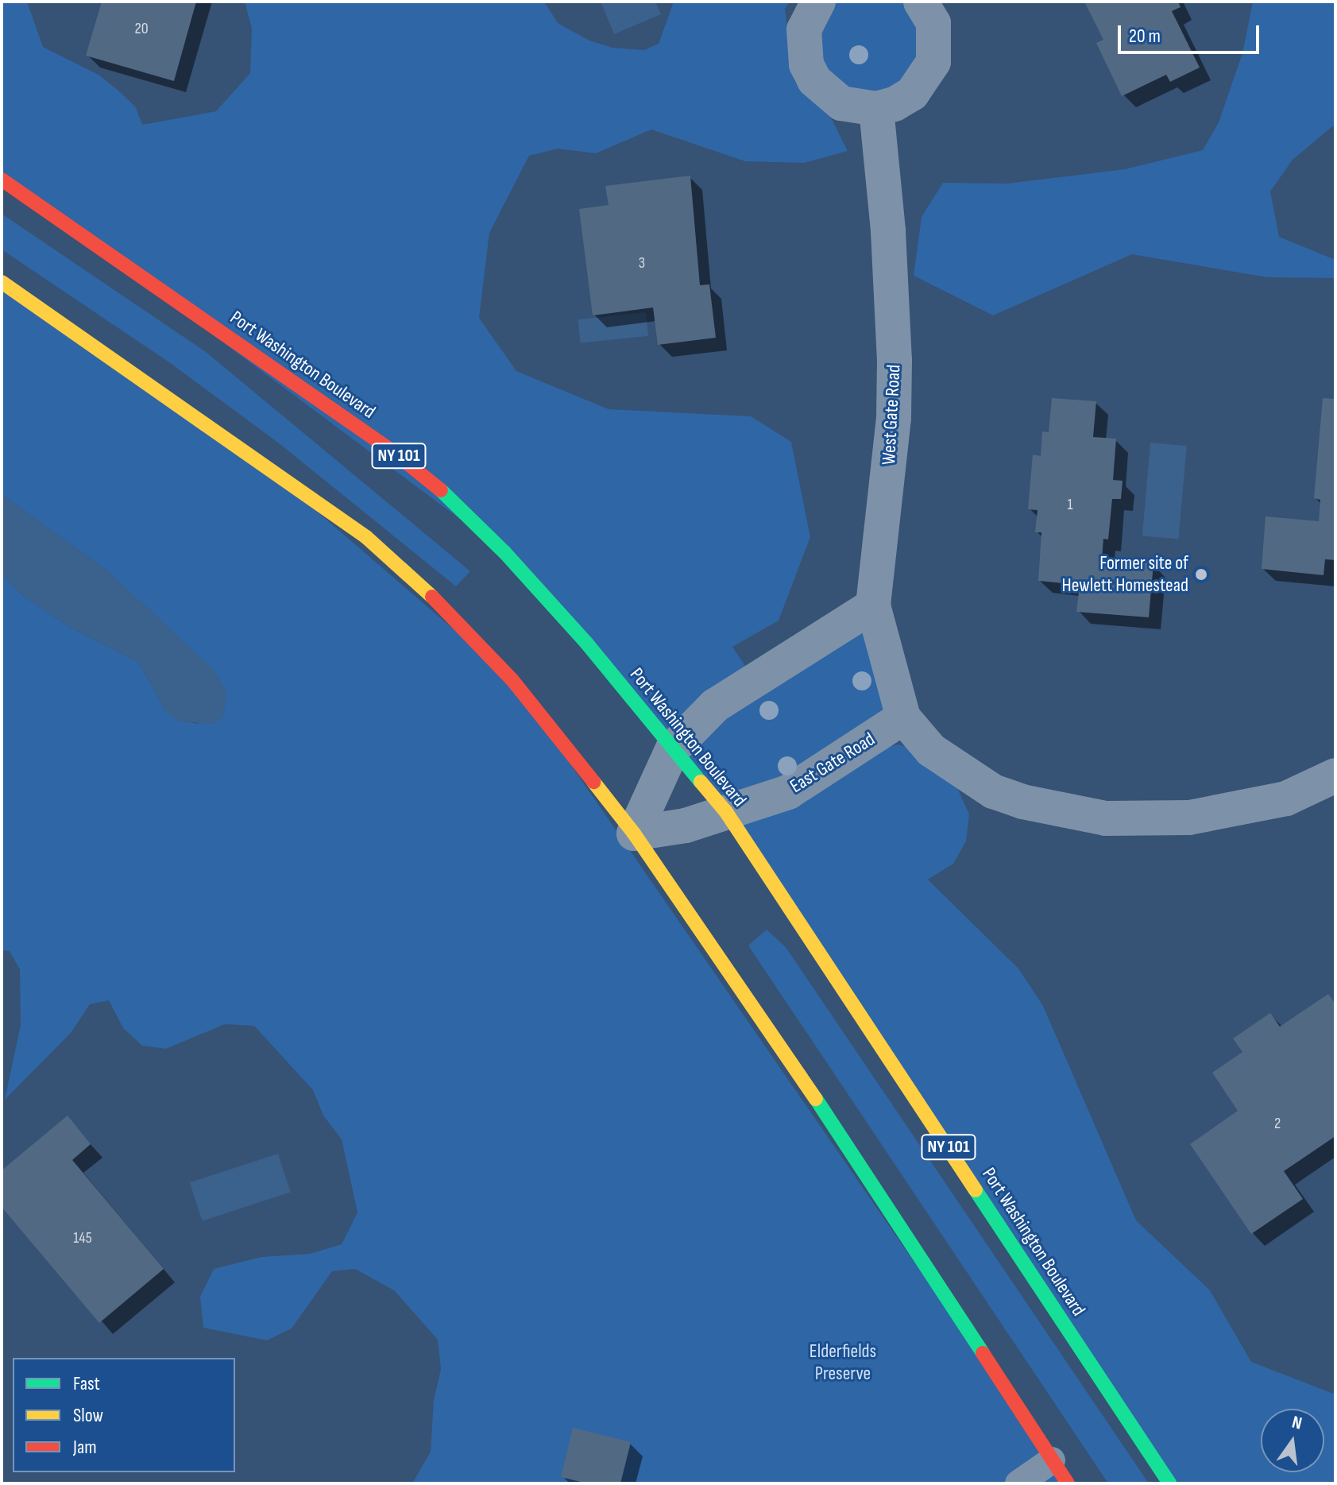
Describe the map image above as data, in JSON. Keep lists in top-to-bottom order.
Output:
{
  "streets": {
    "main road": ["Port Washington Boulevard", "NY 101"],
    "street": ["West Gate Road", "East Gate Road"]
  },
  "crossings": [
    ["Port Washington Boulevard", "East Gate Road"],
    ["West Gate Road", "East Gate Road"]
  ],
  "parks": ["Elderfields Preserve"],
  "places": ["Former site of Hewlett Homestead"],
  "house_numbers": [
    "20",
    "3",
    "1",
    "2",
    "145"
  ],
  "legend": ["Fast", "Slow", "Jam"],
  "scale_bar": "20 m",
  "north": "top"
}
